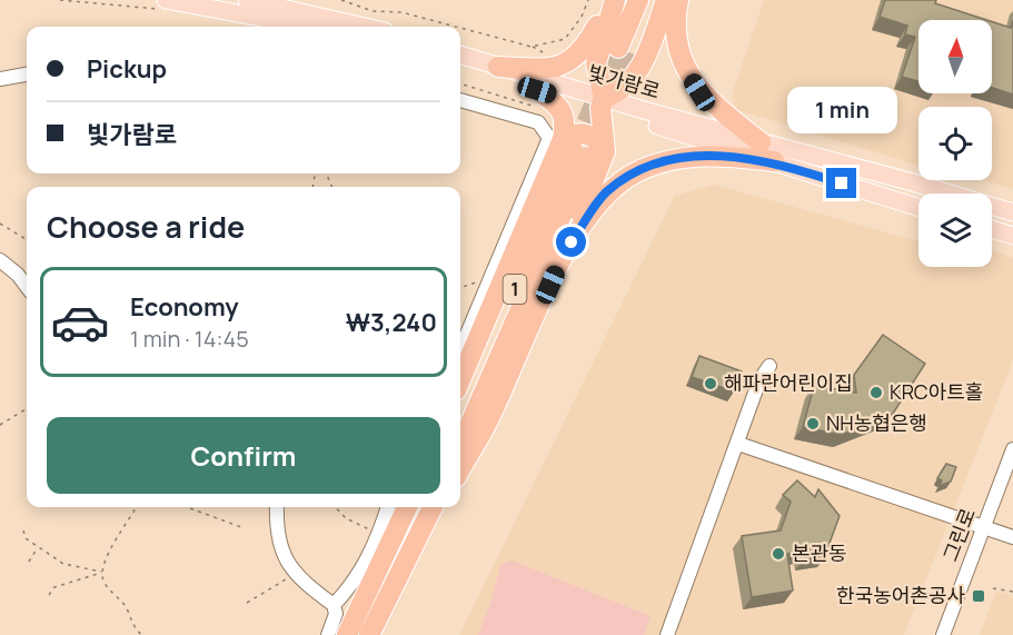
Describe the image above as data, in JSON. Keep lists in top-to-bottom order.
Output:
{
  "streets": {
    "highway": ["1"],
    "main road": ["빛가람로"],
    "street": ["그린로"]
  },
  "places": {
    "other": [
      "해파란어린이집",
      "KRC아트홀",
      "NH농협은행",
      "본관동"
    ],
    "transit": ["한국농어촌공사"]
  },
  "north": "top",
  "page": {
    "banner": ["Pickup", "빛가람로"],
    "bubble": "1 min",
    "heading": "Choose a ride",
    "list": [
      {
        "name": "Economy",
        "note": "1 min · 14:45",
        "value": "₩3,240"
      }
    ],
    "buttons": "Confirm"
  }
}
